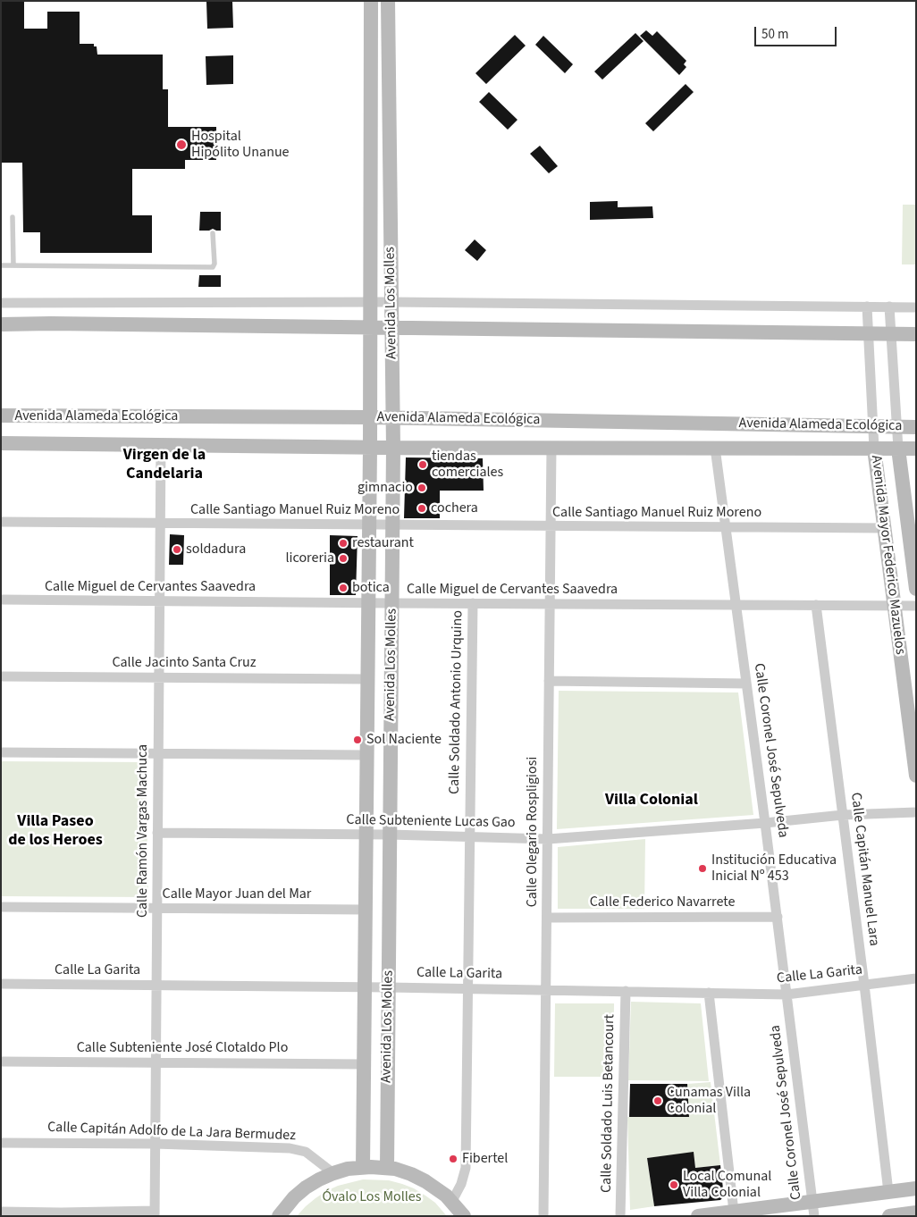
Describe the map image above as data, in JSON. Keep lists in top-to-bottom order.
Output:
{
  "streets": {
    "street": [
      "Avenida Los Molles",
      "Avenida Alameda Ecológica",
      "Calle Santiago Manuel Ruiz Moreno",
      "Avenida Mayor Federico Mazuelos",
      "Calle Miguel de Cervantes Saavedra",
      "Calle Jacinto Santa Cruz",
      "Calle Soldado Antonio Urquino",
      "Calle Coronel José Sepulveda",
      "Calle Subteniente Lucas Gao",
      "Calle Ramón Vargas Machuca",
      "Calle Olegario Rospligiosi",
      "Calle Capitán Manuel Lara",
      "Calle Mayor Juan del Mar",
      "Calle Federico Navarrete",
      "Calle La Garita",
      "Calle Subteniente José Clotaldo Plo",
      "Calle Soldado Luis Betancourt",
      "Calle Capitán Adolfo de La Jara Bermudez"
    ]
  },
  "crossings": [
    ["Avenida Los Molles", "Avenida Alameda Ecológica"],
    ["Avenida Los Molles", "Calle Santiago Manuel Ruiz Moreno"],
    ["Avenida Los Molles", "Calle Miguel de Cervantes Saavedra"],
    ["Avenida Los Molles", "Calle Jacinto Santa Cruz"],
    ["Avenida Los Molles", "Calle Subteniente Lucas Gao"],
    ["Avenida Los Molles", "Calle Mayor Juan del Mar"],
    ["Avenida Los Molles", "Calle La Garita"],
    ["Avenida Los Molles", "Calle Subteniente José Clotaldo Plo"],
    ["Avenida Alameda Ecológica", "Avenida Mayor Federico Mazuelos"],
    ["Avenida Alameda Ecológica", "Calle Coronel José Sepulveda"],
    ["Avenida Alameda Ecológica", "Calle Ramón Vargas Machuca"],
    ["Avenida Alameda Ecológica", "Calle Olegario Rospligiosi"],
    ["Calle Santiago Manuel Ruiz Moreno", "Avenida Mayor Federico Mazuelos"],
    ["Calle Santiago Manuel Ruiz Moreno", "Calle Coronel José Sepulveda"],
    ["Calle Santiago Manuel Ruiz Moreno", "Calle Ramón Vargas Machuca"],
    ["Calle Santiago Manuel Ruiz Moreno", "Calle Olegario Rospligiosi"],
    ["Avenida Mayor Federico Mazuelos", "Calle Miguel de Cervantes Saavedra"],
    ["Calle Miguel de Cervantes Saavedra", "Calle Soldado Antonio Urquino"],
    ["Calle Miguel de Cervantes Saavedra", "Calle Coronel José Sepulveda"],
    ["Calle Miguel de Cervantes Saavedra", "Calle Ramón Vargas Machuca"],
    ["Calle Miguel de Cervantes Saavedra", "Calle Olegario Rospligiosi"],
    ["Calle Miguel de Cervantes Saavedra", "Calle Capitán Manuel Lara"],
    ["Calle Jacinto Santa Cruz", "Calle Ramón Vargas Machuca"],
    ["Calle Soldado Antonio Urquino", "Calle Subteniente Lucas Gao"],
    ["Calle Soldado Antonio Urquino", "Calle La Garita"],
    ["Calle Coronel José Sepulveda", "Calle Subteniente Lucas Gao"],
    ["Calle Coronel José Sepulveda", "Calle Federico Navarrete"],
    ["Calle Coronel José Sepulveda", "Calle La Garita"],
    ["Calle Subteniente Lucas Gao", "Calle Ramón Vargas Machuca"],
    ["Calle Subteniente Lucas Gao", "Calle Olegario Rospligiosi"],
    ["Calle Subteniente Lucas Gao", "Calle Capitán Manuel Lara"],
    ["Calle Ramón Vargas Machuca", "Calle Mayor Juan del Mar"],
    ["Calle Ramón Vargas Machuca", "Calle La Garita"],
    ["Calle Ramón Vargas Machuca", "Calle Subteniente José Clotaldo Plo"],
    ["Calle Ramón Vargas Machuca", "Calle Capitán Adolfo de La Jara Bermudez"],
    ["Calle Olegario Rospligiosi", "Calle Federico Navarrete"],
    ["Calle Olegario Rospligiosi", "Calle La Garita"],
    ["Calle Capitán Manuel Lara", "Calle La Garita"],
    ["Calle La Garita", "Calle Soldado Luis Betancourt"]
  ],
  "districts": ["Virgen de la Candelaria", "Villa Colonial", "Villa Paseo de los Heroes"],
  "parks": ["Óvalo Los Molles"],
  "places": [
    "Hospital Hipólito Unanue",
    "tiendas comerciales",
    "gimnacio",
    "cochera",
    "restaurant",
    "soldadura",
    "licoreria",
    "botica",
    "Sol Naciente",
    "Institución Educativa Inicial Nº 453",
    "Cunamas Villa Colonial",
    "Fibertel",
    "Local Comunal Villa Colonial"
  ],
  "scale_bar": "50 m"
}
